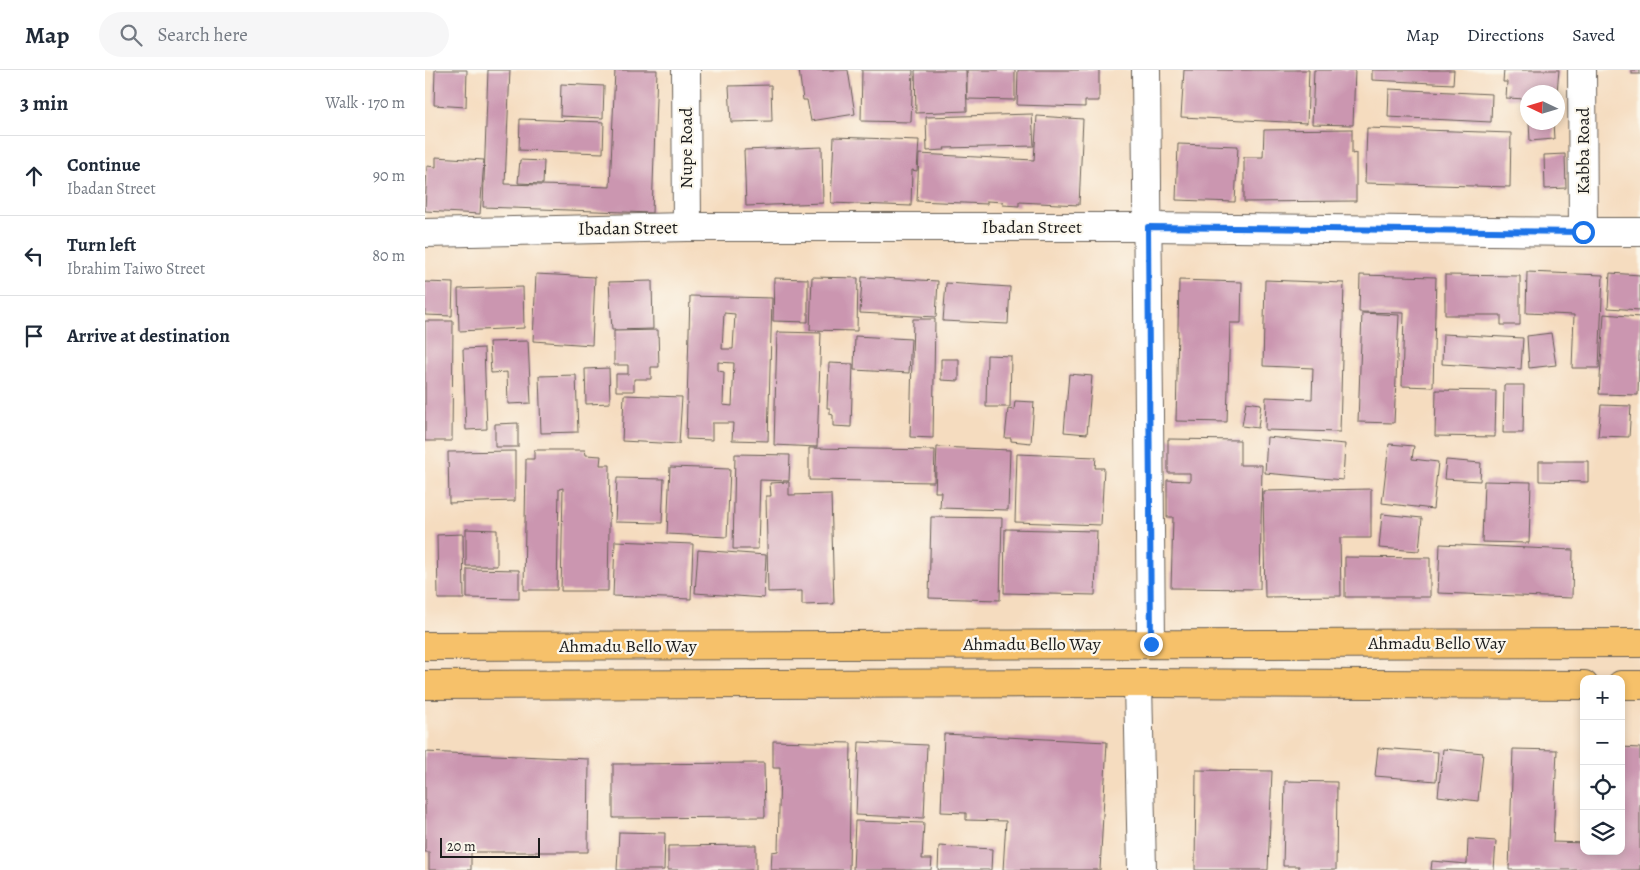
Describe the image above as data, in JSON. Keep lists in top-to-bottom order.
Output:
{
  "streets": {
    "main road": ["Ahmadu Bello Way"],
    "street": ["Nupe Road", "Kabba Road", "Ibadan Street"]
  },
  "crossings": [
    ["Nupe Road", "Ibadan Street"],
    ["Kabba Road", "Ibadan Street"]
  ],
  "scale_bar": "20 m",
  "north": "left",
  "page": {
    "header": "Map",
    "search": "Search here",
    "nav": ["Map", "Directions", "Saved"],
    "heading": ["3 min", "Walk · 170 m"],
    "list": [
      ["Continue", "Ibadan Street", "90 m"],
      ["Turn left", "Ibrahim Taiwo Street", "80 m"],
      "Arrive at destination"
    ],
    "map_buttons": ["+", "−"],
    "scale": "20 m"
  }
}
